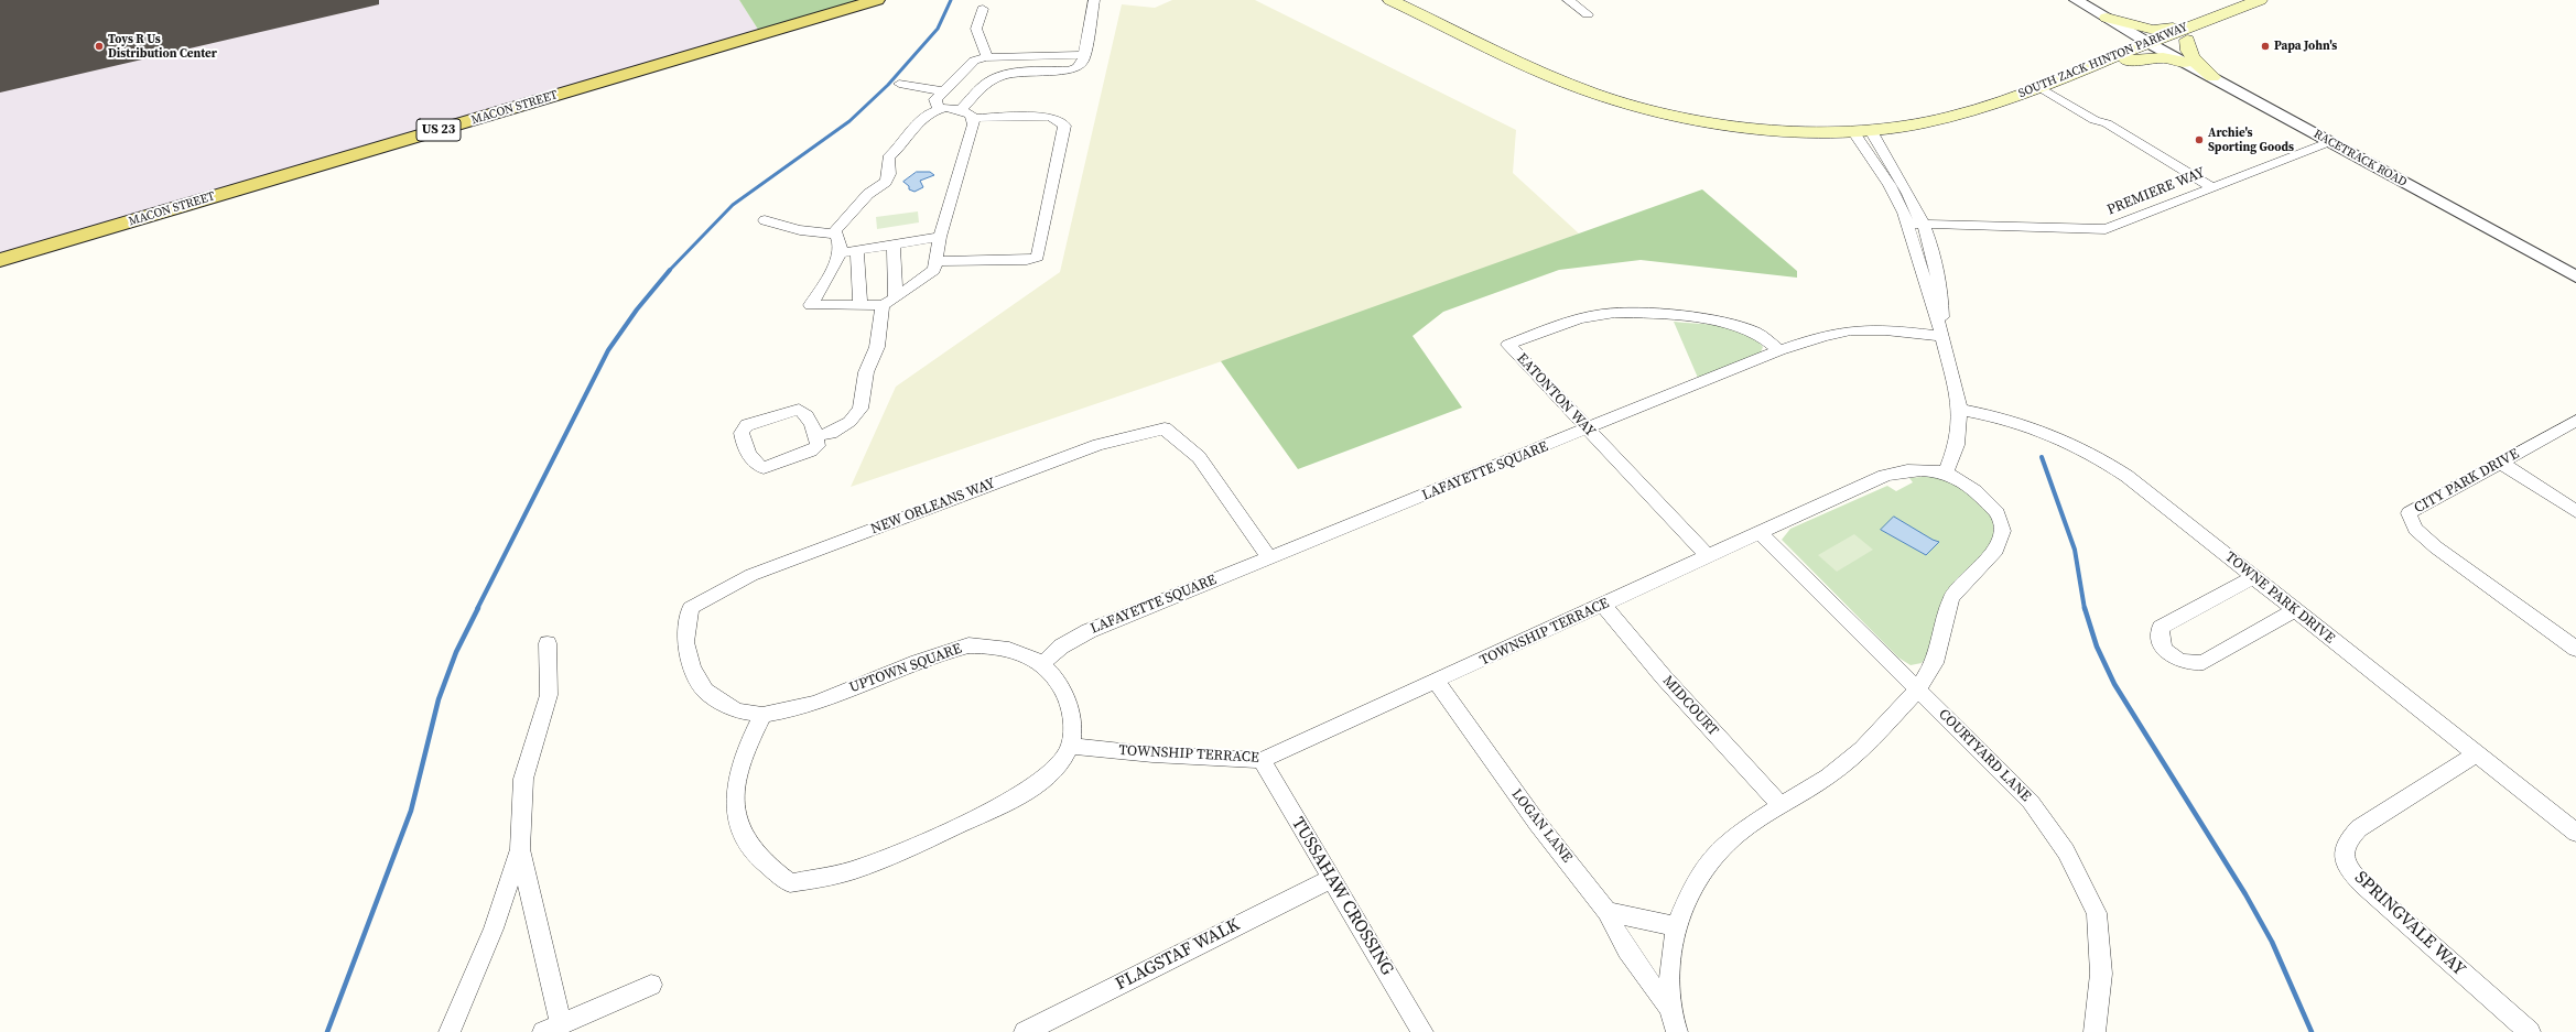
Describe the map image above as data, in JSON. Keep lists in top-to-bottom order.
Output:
{
  "streets": {
    "main road": ["SOUTH ZACK HINTON PARKWAY", "MACON STREET", "US 23"],
    "street": [
      "RACETRACK ROAD",
      "PREMIERE WAY",
      "EATONTON WAY",
      "LAFAYETTE SQUARE",
      "CITY PARK DRIVE",
      "NEW ORLEANS WAY",
      "TOWNE PARK DRIVE",
      "TOWNSHIP TERRACE",
      "UPTOWN SQUARE",
      "MIDCOURT",
      "COURTYARD LANE",
      "LOGAN LANE",
      "TUSSAHAW CROSSING",
      "SPRINGVALE WAY",
      "FLAGSTAF WALK"
    ]
  },
  "crossings": [
    ["SOUTH ZACK HINTON PARKWAY", "RACETRACK ROAD"],
    ["RACETRACK ROAD", "PREMIERE WAY"],
    ["EATONTON WAY", "LAFAYETTE SQUARE"],
    ["EATONTON WAY", "TOWNSHIP TERRACE"],
    ["LAFAYETTE SQUARE", "NEW ORLEANS WAY"],
    ["LAFAYETTE SQUARE", "UPTOWN SQUARE"],
    ["NEW ORLEANS WAY", "UPTOWN SQUARE"],
    ["TOWNE PARK DRIVE", "SPRINGVALE WAY"],
    ["TOWNSHIP TERRACE", "UPTOWN SQUARE"],
    ["TOWNSHIP TERRACE", "MIDCOURT"],
    ["TOWNSHIP TERRACE", "COURTYARD LANE"],
    ["TOWNSHIP TERRACE", "LOGAN LANE"],
    ["TOWNSHIP TERRACE", "TUSSAHAW CROSSING"],
    ["TUSSAHAW CROSSING", "FLAGSTAF WALK"]
  ],
  "places": ["Toys R Us Distribution Center", "Papa John's", "Archie's Sporting Goods"]
}
